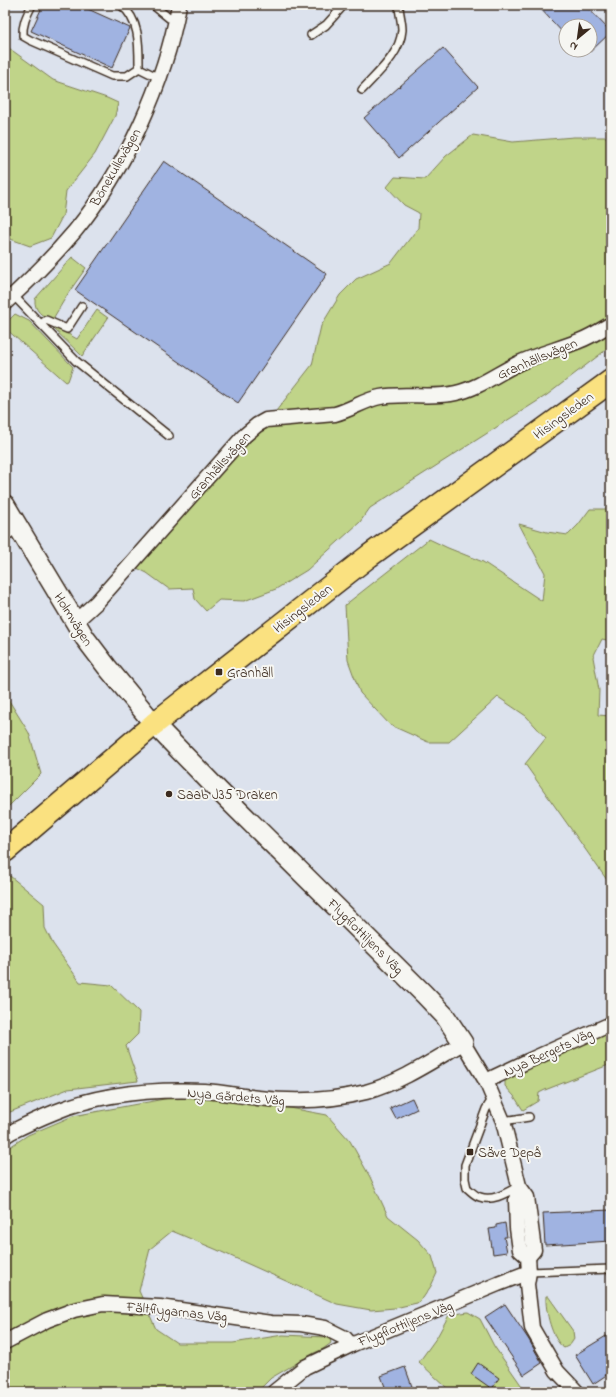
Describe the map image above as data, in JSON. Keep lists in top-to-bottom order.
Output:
{
  "streets": {
    "highway": ["Hisingsleden"],
    "street": [
      "Bönekullevägen",
      "Granhällsvägen",
      "Holmvägen",
      "Flygflottiljens Väg",
      "Nya Bergets Väg",
      "Nya Gärdets Väg",
      "Fältflygarnas Väg"
    ]
  },
  "crossings": [
    ["Granhällsvägen", "Holmvägen"],
    ["Hisingsleden", "Holmvägen"],
    ["Hisingsleden", "Flygflottiljens Väg"],
    ["Holmvägen", "Flygflottiljens Väg"],
    ["Flygflottiljens Väg", "Nya Bergets Väg"],
    ["Flygflottiljens Väg", "Nya Gärdets Väg"],
    ["Flygflottiljens Väg", "Fältflygarnas Väg"]
  ],
  "places": {
    "transit": ["Granhäll", "Säve Depå"],
    "other": ["Saab J35 Draken"]
  },
  "north": "bottom left"
}
